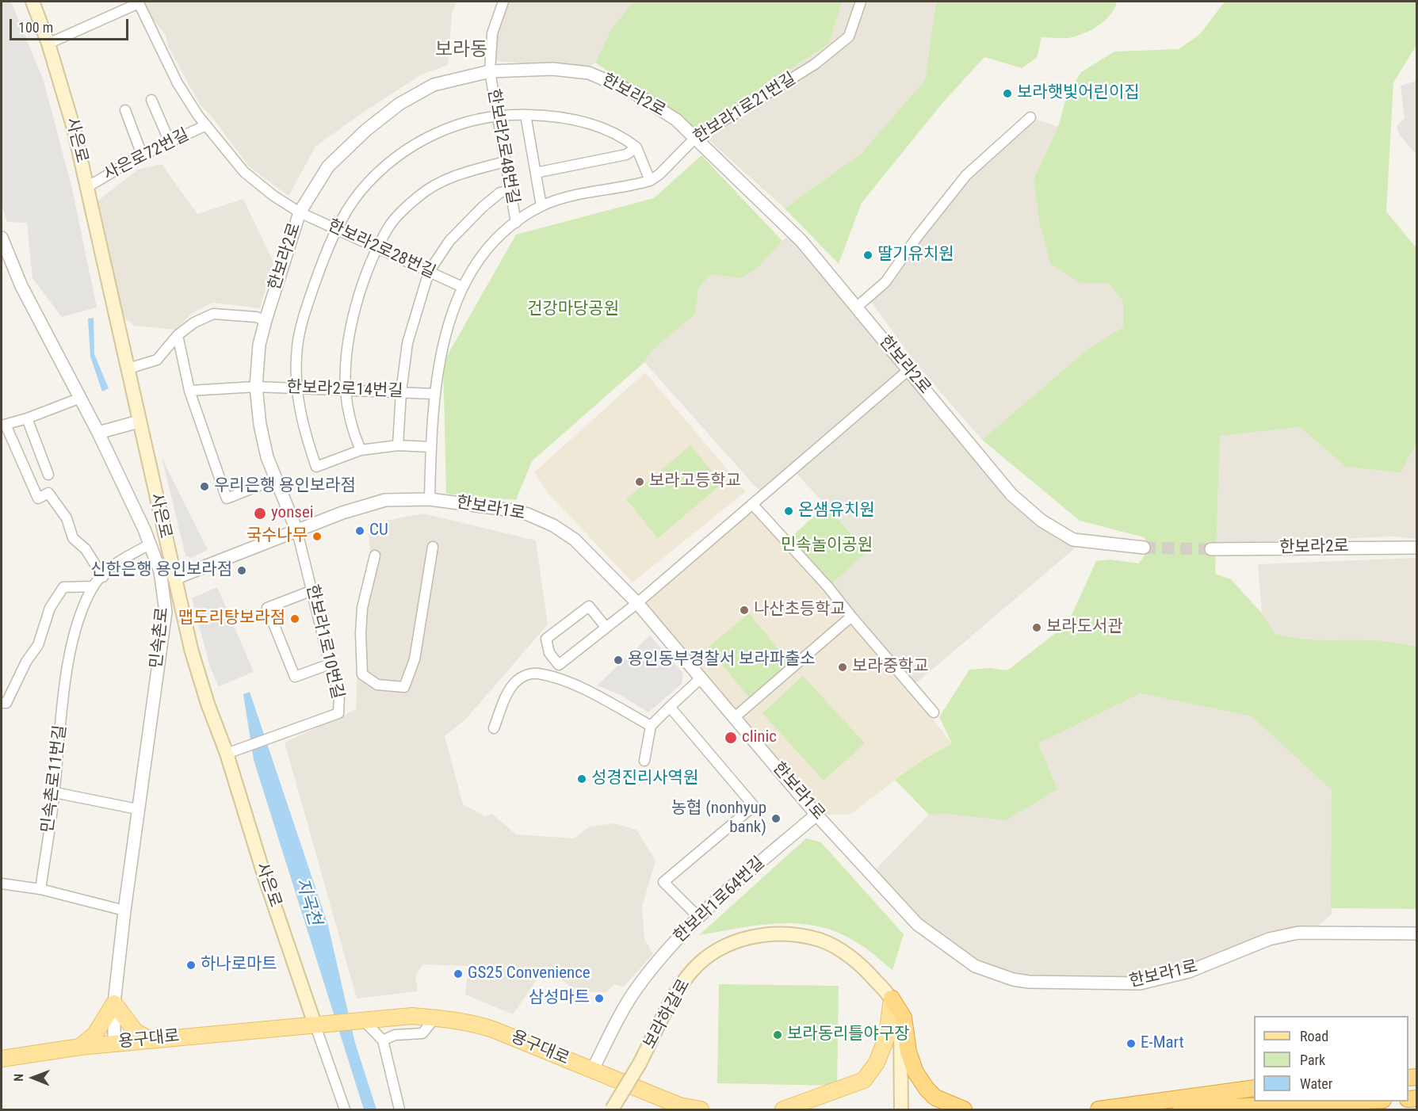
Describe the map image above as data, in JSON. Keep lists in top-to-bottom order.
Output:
{
  "streets": {
    "main road": ["사은로", "보라하갈로", "용구대로"],
    "street": [
      "한보라2로",
      "한보라1로21번길",
      "한보라2로48번길",
      "사은로72번길",
      "한보라2로28번길",
      "한보라2로14번길",
      "한보라1로",
      "민속촌로",
      "한보라1로10번길",
      "민속촌로11번길",
      "한보라1로64번길"
    ]
  },
  "crossings": [
    ["한보라2로", "한보라1로21번길"],
    ["한보라2로", "한보라2로48번길"],
    ["한보라2로", "한보라2로28번길"],
    ["한보라2로", "한보라2로14번길"],
    ["한보라2로", "한보라1로"],
    ["한보라2로", "한보라1로10번길"],
    ["한보라1로21번길", "한보라2로48번길"],
    ["한보라1로21번길", "한보라2로28번길"],
    ["한보라1로21번길", "한보라2로14번길"],
    ["한보라1로21번길", "한보라1로"],
    ["사은로", "사은로72번길"],
    ["사은로", "한보라1로"],
    ["사은로", "한보라1로10번길"],
    ["사은로", "용구대로"],
    ["사은로72번길", "한보라2로28번길"],
    ["한보라1로", "한보라1로10번길"],
    ["한보라1로", "한보라1로64번길"],
    ["민속촌로", "민속촌로11번길"],
    ["민속촌로", "용구대로"],
    ["한보라1로64번길", "용구대로"]
  ],
  "districts": ["보라동"],
  "water": ["지곡천"],
  "parks": ["건강마당공원", "민속놀이공원"],
  "places": [
    "보라햇빛어린이집",
    "딸기유치원",
    "보라고등학교",
    "우리은행 용인보라점",
    "온샘유치원",
    "yonsei",
    "CU",
    "국수나무",
    "신한은행 용인보라점",
    "나산초등학교",
    "맵도리탕보라점",
    "보라도서관",
    "용인동부경찰서 보라파출소",
    "보라중학교",
    "clinic",
    "성경진리사역원",
    "농협 (nonhyup bank)",
    "하나로마트",
    "GS25 Convenience",
    "삼성마트",
    "보라동리틀야구장",
    "E-Mart"
  ],
  "legend": ["Road", "Park", "Water"],
  "scale_bar": "100 m",
  "north": "left"
}
